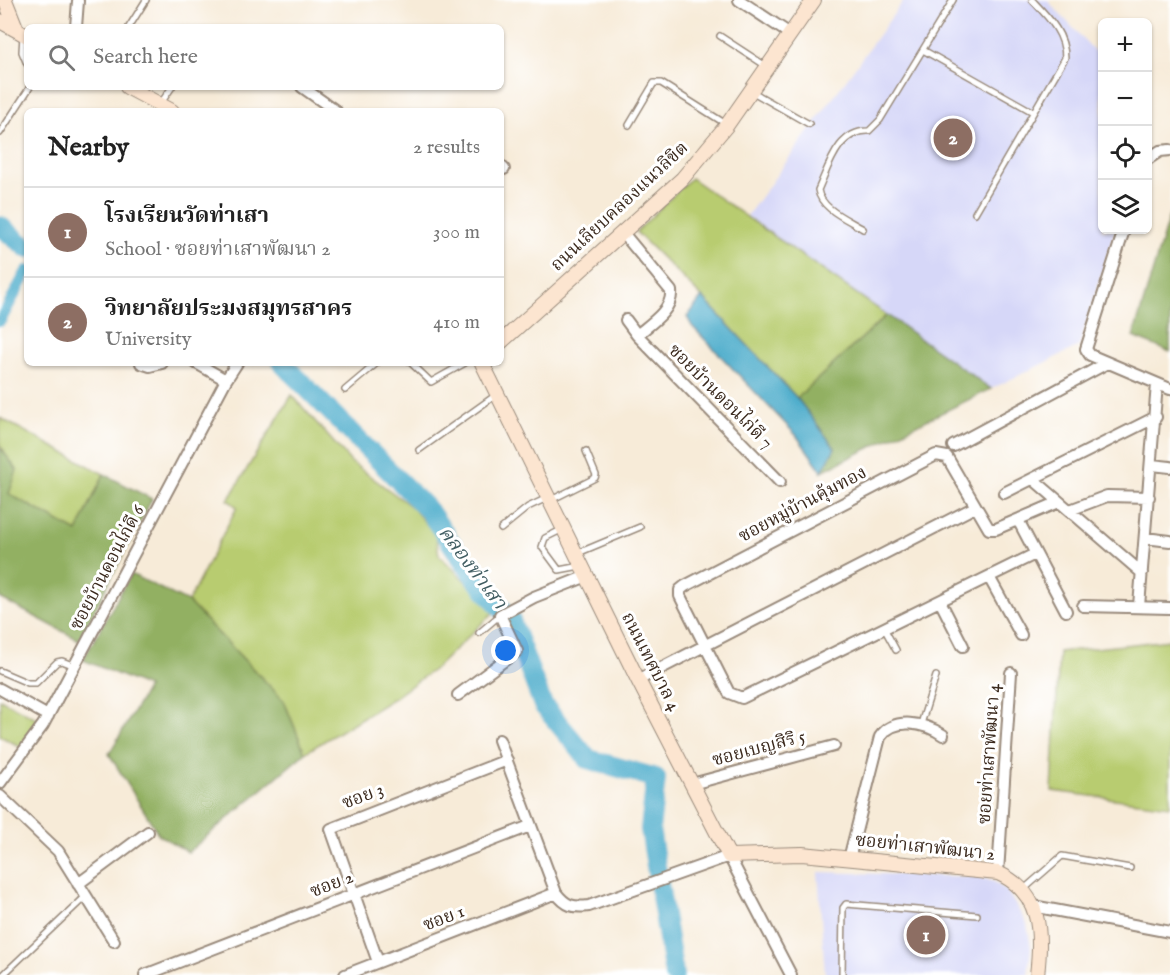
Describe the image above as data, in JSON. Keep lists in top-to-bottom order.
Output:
{
  "streets": {
    "street": [
      "ถนนเลียบคลองแนวลิขิต",
      "ซอยบ้านดอนไก่ดี 7",
      "ซอยหมู่บ้านคุ้มทอง",
      "ซอยบ้านดอนไก่ดี 6",
      "ถนนเทศบาล 4",
      "ซอยเบญสิริ 5",
      "ซอยท่าเสาพัฒนา 4",
      "ซอย 3",
      "ซอยท่าเสาพัฒนา 2",
      "ซอย 2",
      "ซอย 1"
    ]
  },
  "crossings": [
    ["ถนนเทศบาล 4", "ซอยเบญสิริ 5"],
    ["ถนนเทศบาล 4", "ซอยท่าเสาพัฒนา 2"],
    ["ซอยท่าเสาพัฒนา 4", "ซอยท่าเสาพัฒนา 2"],
    ["ซอย 3", "ซอย 2"],
    ["ซอย 3", "ซอย 1"]
  ],
  "water": ["คลองท่าเสา"],
  "page": {
    "map_buttons": ["+", "−"],
    "search": "Search here",
    "heading": ["Nearby", "2 results"],
    "pins": ["2", "1"],
    "list": [
      {
        "mark": "1",
        "name": "โรงเรียนวัดท่าเสา",
        "note": "School · ซอยท่าเสาพัฒนา 2",
        "value": "300 m"
      },
      {
        "mark": "2",
        "name": "วิทยาลัยประมงสมุทรสาคร",
        "note": "University",
        "value": "410 m"
      }
    ]
  }
}
